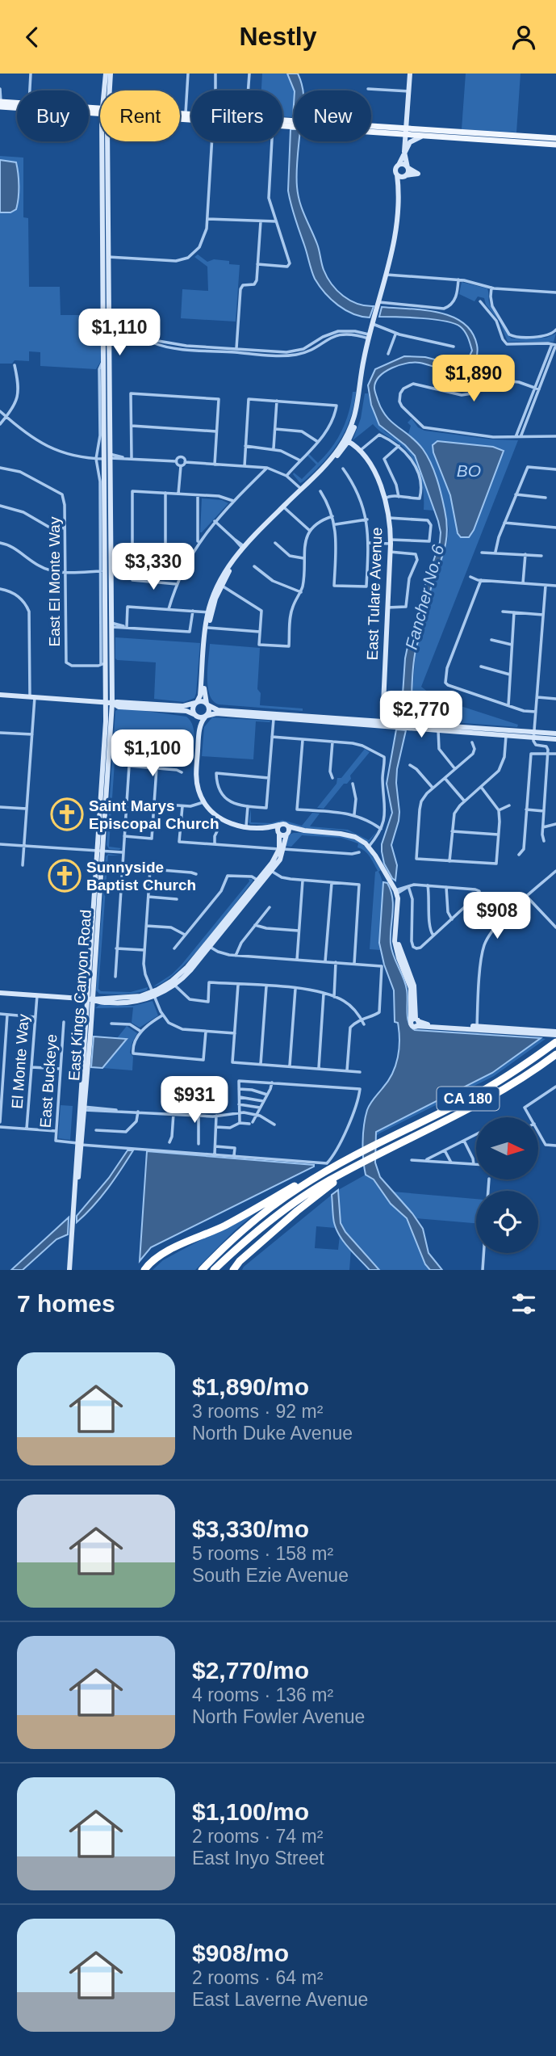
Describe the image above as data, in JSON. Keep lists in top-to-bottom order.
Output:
{
  "streets": {
    "highway": ["CA 180"],
    "main road": ["East Tulare Avenue", "East Kings Canyon Road"],
    "street": ["East El Monte Way", "El Monte Way", "East Buckeye"]
  },
  "crossings": [
    ["East El Monte Way", "East Kings Canyon Road"],
    ["East Kings Canyon Road", "East Buckeye"]
  ],
  "water": ["BO", "Fancher No. 6"],
  "places": {
    "church": ["Saint Marys Episcopal Church", "Sunnyside Baptist Church"]
  },
  "north": "right",
  "page": {
    "header": "Nestly",
    "chip": [
      "Buy",
      "Rent",
      "Filters",
      "New"
    ],
    "price": [
      "$1,110",
      "$1,890",
      "$3,330",
      "$2,770",
      "$1,100",
      "$908",
      "$931"
    ],
    "heading": "7 homes",
    "list": [
      {
        "name": "$1,890/mo",
        "note": "3 rooms · 92 m² · North Duke Avenue"
      },
      {
        "name": "$3,330/mo",
        "note": "5 rooms · 158 m² · South Ezie Avenue"
      },
      {
        "name": "$2,770/mo",
        "note": "4 rooms · 136 m² · North Fowler Avenue"
      },
      {
        "name": "$1,100/mo",
        "note": "2 rooms · 74 m² · East Inyo Street"
      },
      {
        "name": "$908/mo",
        "note": "2 rooms · 64 m² · East Laverne Avenue"
      }
    ]
  }
}
